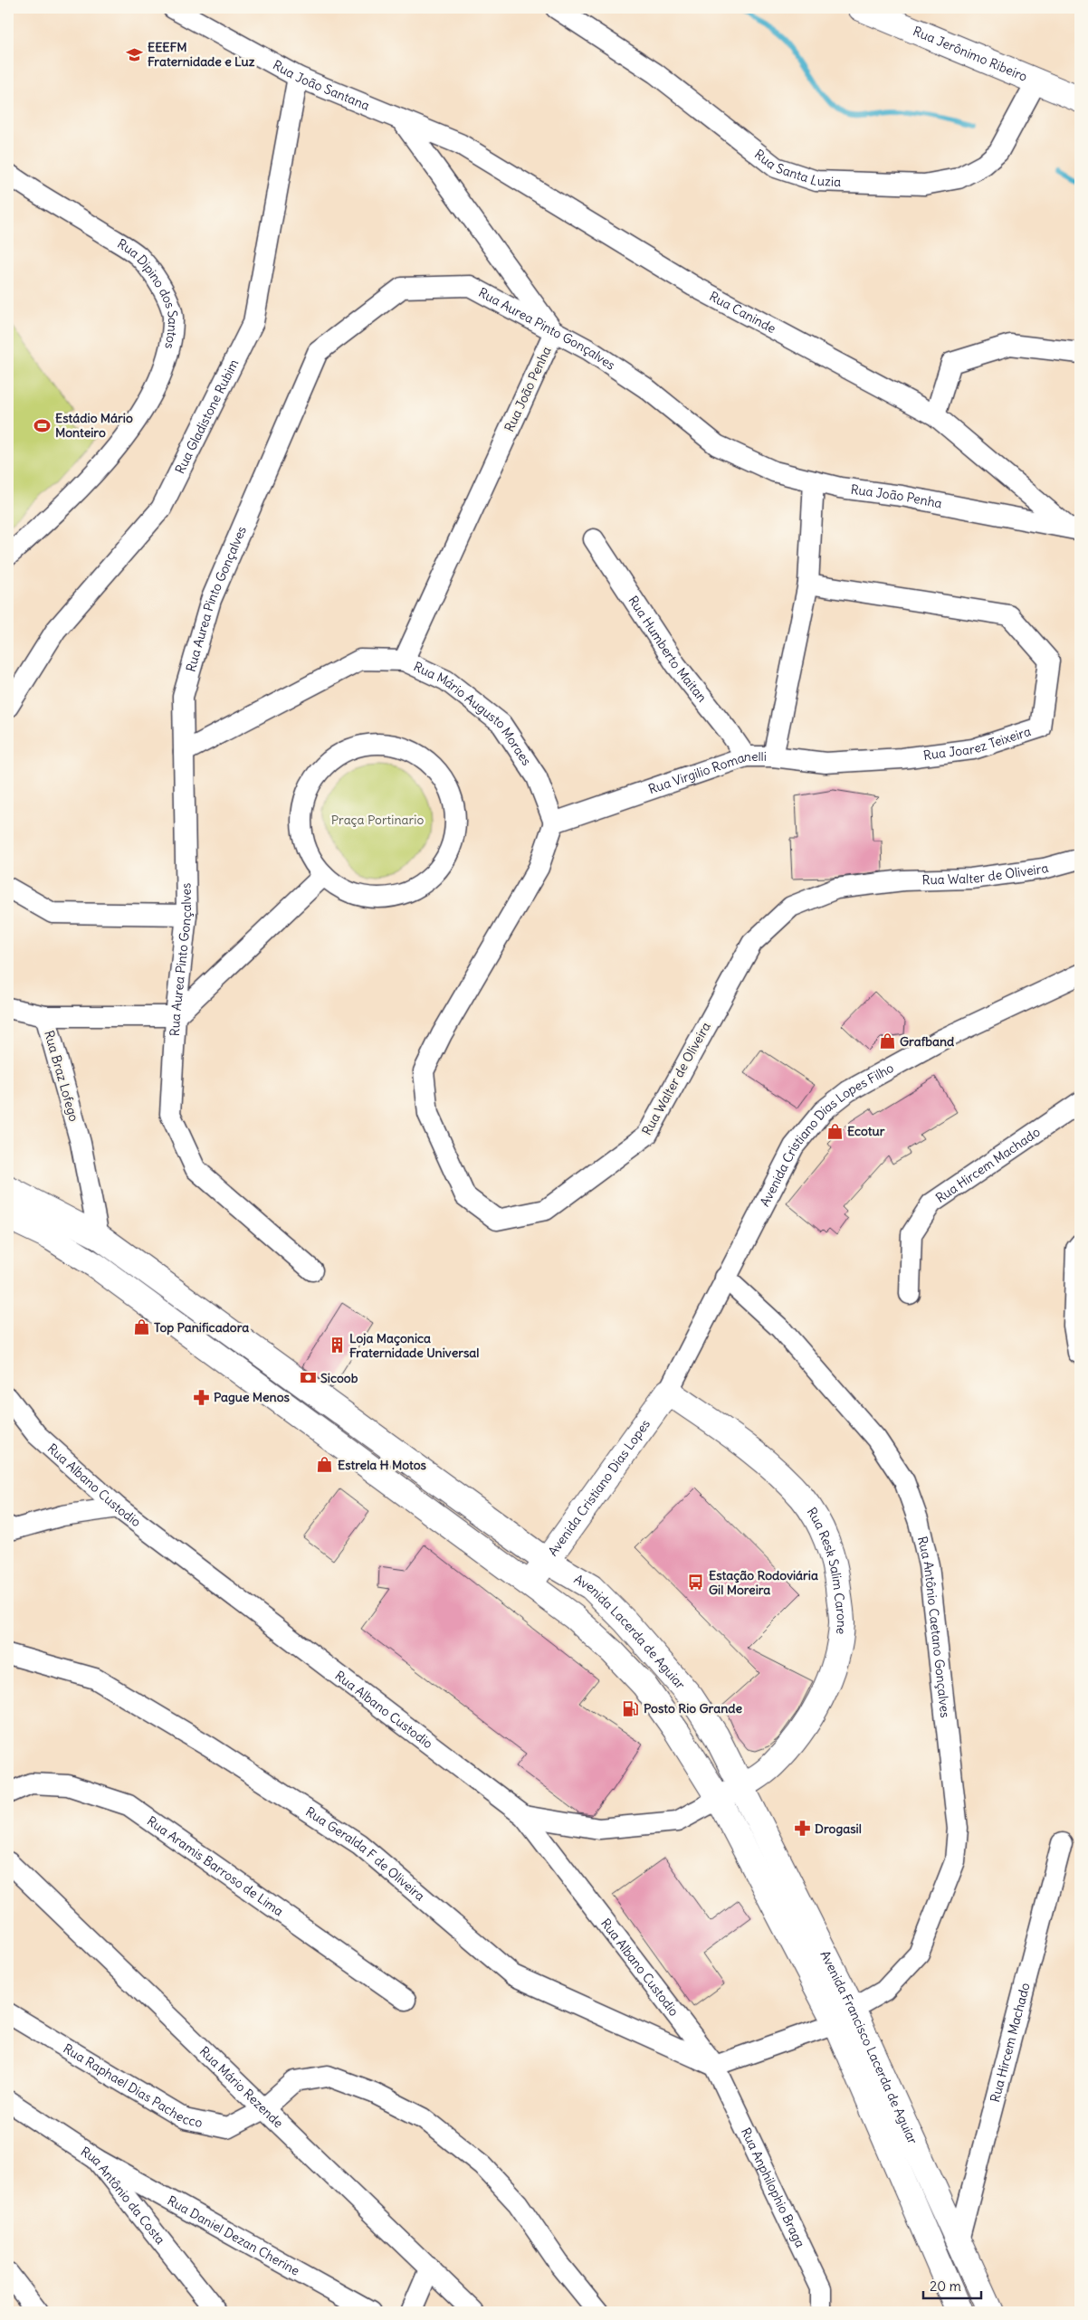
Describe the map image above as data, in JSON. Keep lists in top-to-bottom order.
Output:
{
  "streets": {
    "main road": [
      "Rua Jerônimo Ribeiro",
      "Avenida Cristiano Dias Lopes",
      "Rua Resk Salim Carone",
      "Avenida Lacerda de Aguiar",
      "Avenida Francisco Lacerda de Aguiar"
    ],
    "street": [
      "Rua João Santana",
      "Rua Santa Luzia",
      "Rua Dipino dos Santos",
      "Rua Caninde",
      "Rua Aurea Pinto Gonçalves",
      "Rua João Penha",
      "Rua Gladistone Rubim",
      "Rua Humberto Maitan",
      "Rua Mário Augusto Moraes",
      "Rua Joarez Teixeira",
      "Rua Virgilio Romanelli",
      "Rua Walter de Oliveira",
      "Rua Braz Lofego",
      "Avenida Cristiano Dias Lopes Filho",
      "Rua Hircem Machado",
      "Rua Albano Custodio",
      "Rua Antônio Caetano Gonçalves",
      "Rua Geralda F de Oliveira",
      "Rua Aramis Barroso de Lima",
      "Rua Raphael Dias Pachecco",
      "Rua Mário Rezende",
      "Rua Anphilophio Braga",
      "Rua Antônio da Costa",
      "Rua Daniel Dezan Cherine"
    ]
  },
  "crossings": [
    ["Rua Jerônimo Ribeiro", "Rua Santa Luzia"],
    ["Rua João Santana", "Rua Caninde"],
    ["Rua João Santana", "Rua João Penha"],
    ["Rua João Santana", "Rua Gladistone Rubim"],
    ["Rua Caninde", "Rua João Penha"],
    ["Rua Aurea Pinto Gonçalves", "Rua João Penha"],
    ["Rua Aurea Pinto Gonçalves", "Rua Mário Augusto Moraes"],
    ["Rua Aurea Pinto Gonçalves", "Rua Braz Lofego"],
    ["Rua João Penha", "Rua Mário Augusto Moraes"],
    ["Rua João Penha", "Rua Virgilio Romanelli"],
    ["Rua Humberto Maitan", "Rua Virgilio Romanelli"],
    ["Rua Mário Augusto Moraes", "Rua Virgilio Romanelli"],
    ["Rua Mário Augusto Moraes", "Rua Walter de Oliveira"],
    ["Rua Joarez Teixeira", "Rua Virgilio Romanelli"],
    ["Rua Virgilio Romanelli", "Rua Walter de Oliveira"],
    ["Avenida Cristiano Dias Lopes Filho", "Avenida Cristiano Dias Lopes"],
    ["Avenida Cristiano Dias Lopes Filho", "Rua Resk Salim Carone"],
    ["Avenida Cristiano Dias Lopes Filho", "Rua Antônio Caetano Gonçalves"],
    ["Rua Hircem Machado", "Avenida Francisco Lacerda de Aguiar"],
    ["Rua Albano Custodio", "Rua Antônio Caetano Gonçalves"],
    ["Rua Albano Custodio", "Rua Geralda F de Oliveira"],
    ["Rua Albano Custodio", "Rua Anphilophio Braga"],
    ["Avenida Cristiano Dias Lopes", "Rua Resk Salim Carone"],
    ["Avenida Cristiano Dias Lopes", "Avenida Lacerda de Aguiar"],
    ["Rua Resk Salim Carone", "Avenida Lacerda de Aguiar"],
    ["Rua Resk Salim Carone", "Avenida Francisco Lacerda de Aguiar"],
    ["Rua Antônio Caetano Gonçalves", "Rua Geralda F de Oliveira"],
    ["Rua Antônio Caetano Gonçalves", "Avenida Francisco Lacerda de Aguiar"],
    ["Rua Antônio Caetano Gonçalves", "Rua Anphilophio Braga"],
    ["Avenida Lacerda de Aguiar", "Avenida Francisco Lacerda de Aguiar"],
    ["Rua Geralda F de Oliveira", "Rua Anphilophio Braga"],
    ["Rua Raphael Dias Pachecco", "Rua Mário Rezende"],
    ["Rua Antônio da Costa", "Rua Daniel Dezan Cherine"]
  ],
  "parks": ["Praça Portinario"],
  "places": {
    "school or university": ["EEEFM Fraternidade e Luz"],
    "sports": ["Estádio Mário Monteiro"],
    "shop": [
      "Grafband",
      "Ecotur",
      "Top Panificadora",
      "Estrela H Motos"
    ],
    "building": ["Loja Maçonica Fraternidade Universal"],
    "bank": ["Sicoob"],
    "pharmacy": ["Pague Menos", "Drogasil"],
    "bus stop": ["Estação Rodoviária Gil Moreira"],
    "fuel station": ["Posto Rio Grande"]
  },
  "scale_bar": "20 m"
}
